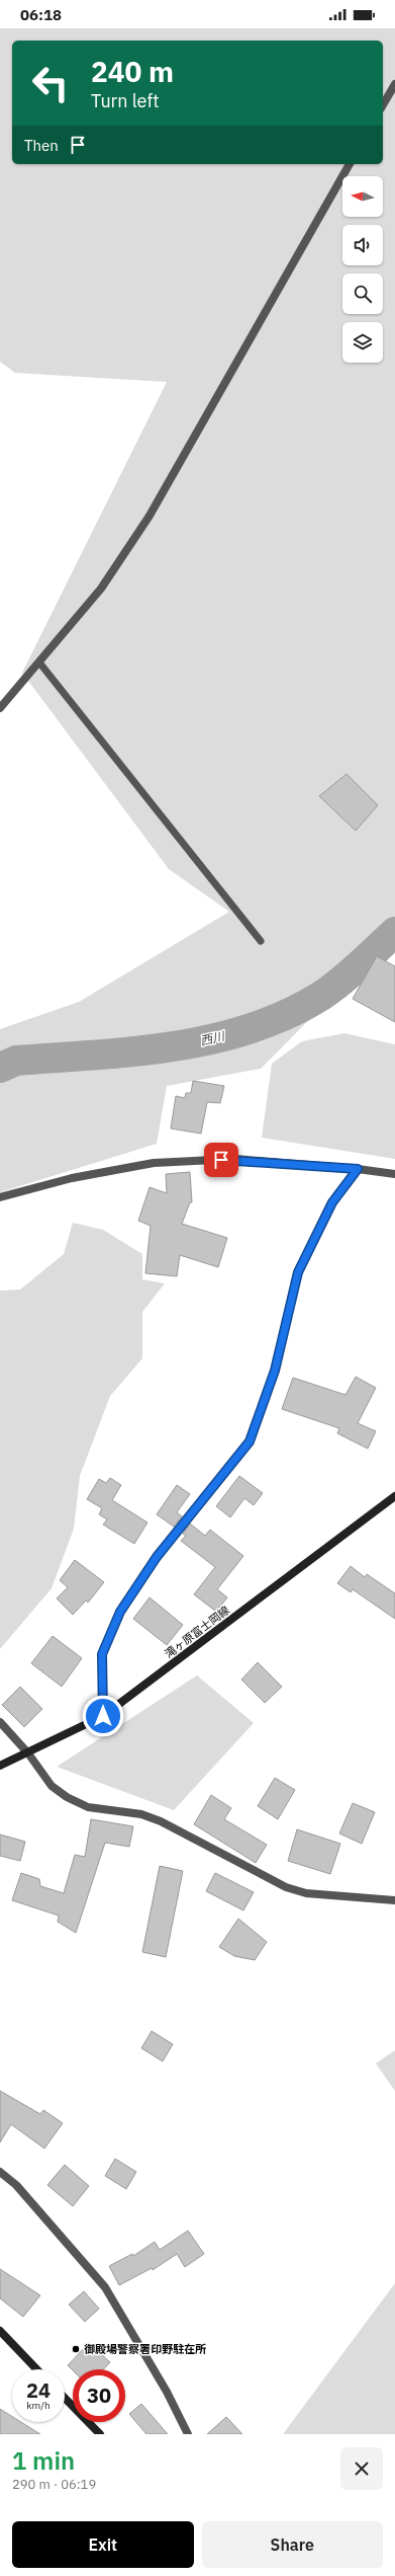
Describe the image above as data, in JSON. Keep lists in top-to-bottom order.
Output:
{
  "streets": {
    "main road": ["滝ヶ原富士岡線"]
  },
  "water": ["西川"],
  "places": ["御殿場警察署印野駐在所"],
  "north": "left",
  "page": {
    "status": "06:18",
    "turn": ["240 m", "Turn left"],
    "then": "Then",
    "speed": "24 km/h",
    "limit": "30",
    "heading": ["1 min", "290 m · 06:19"],
    "buttons": ["Exit", "Share"]
  }
}
